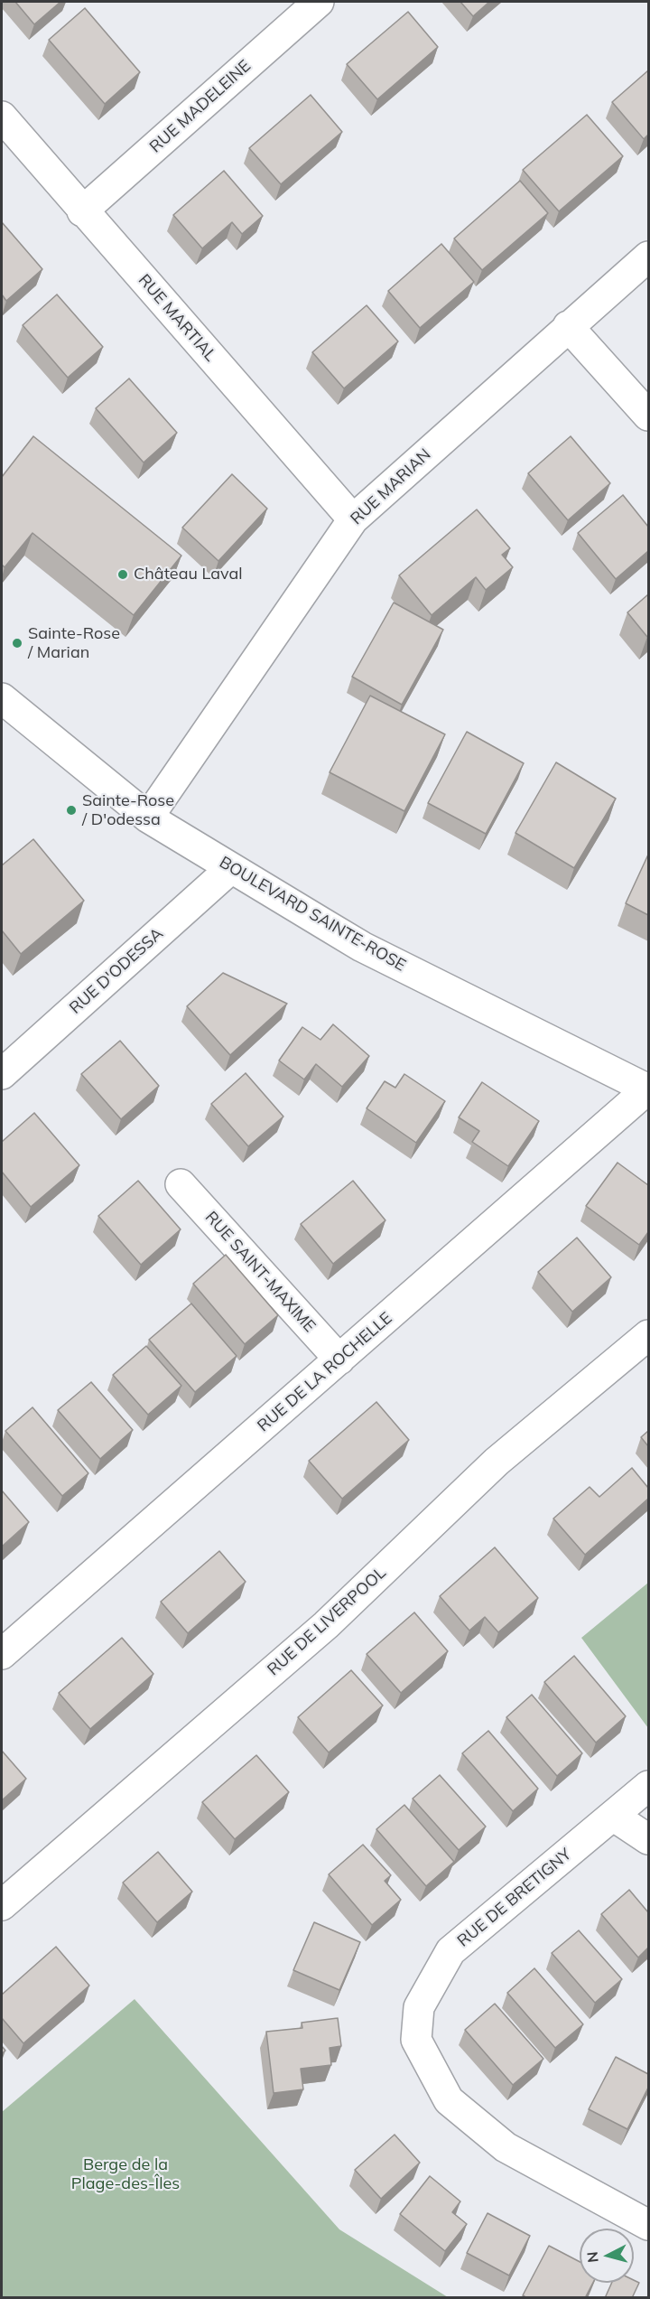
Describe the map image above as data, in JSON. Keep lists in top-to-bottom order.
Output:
{
  "streets": {
    "street": [
      "RUE MADELEINE",
      "RUE MARTIAL",
      "RUE MARIAN",
      "BOULEVARD SAINTE-ROSE",
      "RUE D'ODESSA",
      "RUE SAINT-MAXIME",
      "RUE DE LA ROCHELLE",
      "RUE DE LIVERPOOL",
      "RUE DE BRETIGNY"
    ]
  },
  "crossings": [
    ["RUE MADELEINE", "RUE MARTIAL"],
    ["RUE MARTIAL", "RUE MARIAN"],
    ["RUE MARIAN", "BOULEVARD SAINTE-ROSE"],
    ["BOULEVARD SAINTE-ROSE", "RUE D'ODESSA"],
    ["BOULEVARD SAINTE-ROSE", "RUE DE LA ROCHELLE"],
    ["RUE SAINT-MAXIME", "RUE DE LA ROCHELLE"]
  ],
  "parks": ["Berge de la Plage-des-Îles"],
  "places": ["Château Laval", "Sainte-Rose / Marian", "Sainte-Rose / D'odessa"],
  "north": "left"
}
